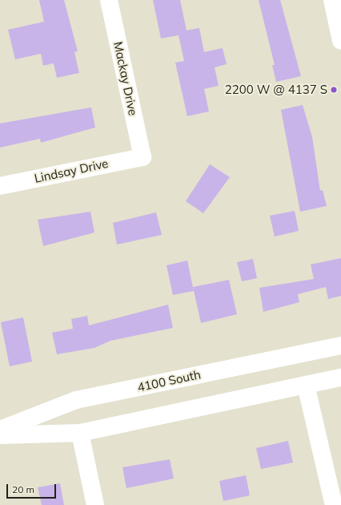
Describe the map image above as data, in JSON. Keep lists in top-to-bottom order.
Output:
{
  "streets": {
    "main road": ["Mackay Drive", "Lindsay Drive", "4100 South"]
  },
  "crossings": [
    ["Mackay Drive", "Lindsay Drive"]
  ],
  "places": ["2200 W @ 4137 S"],
  "scale_bar": "20 m"
}
